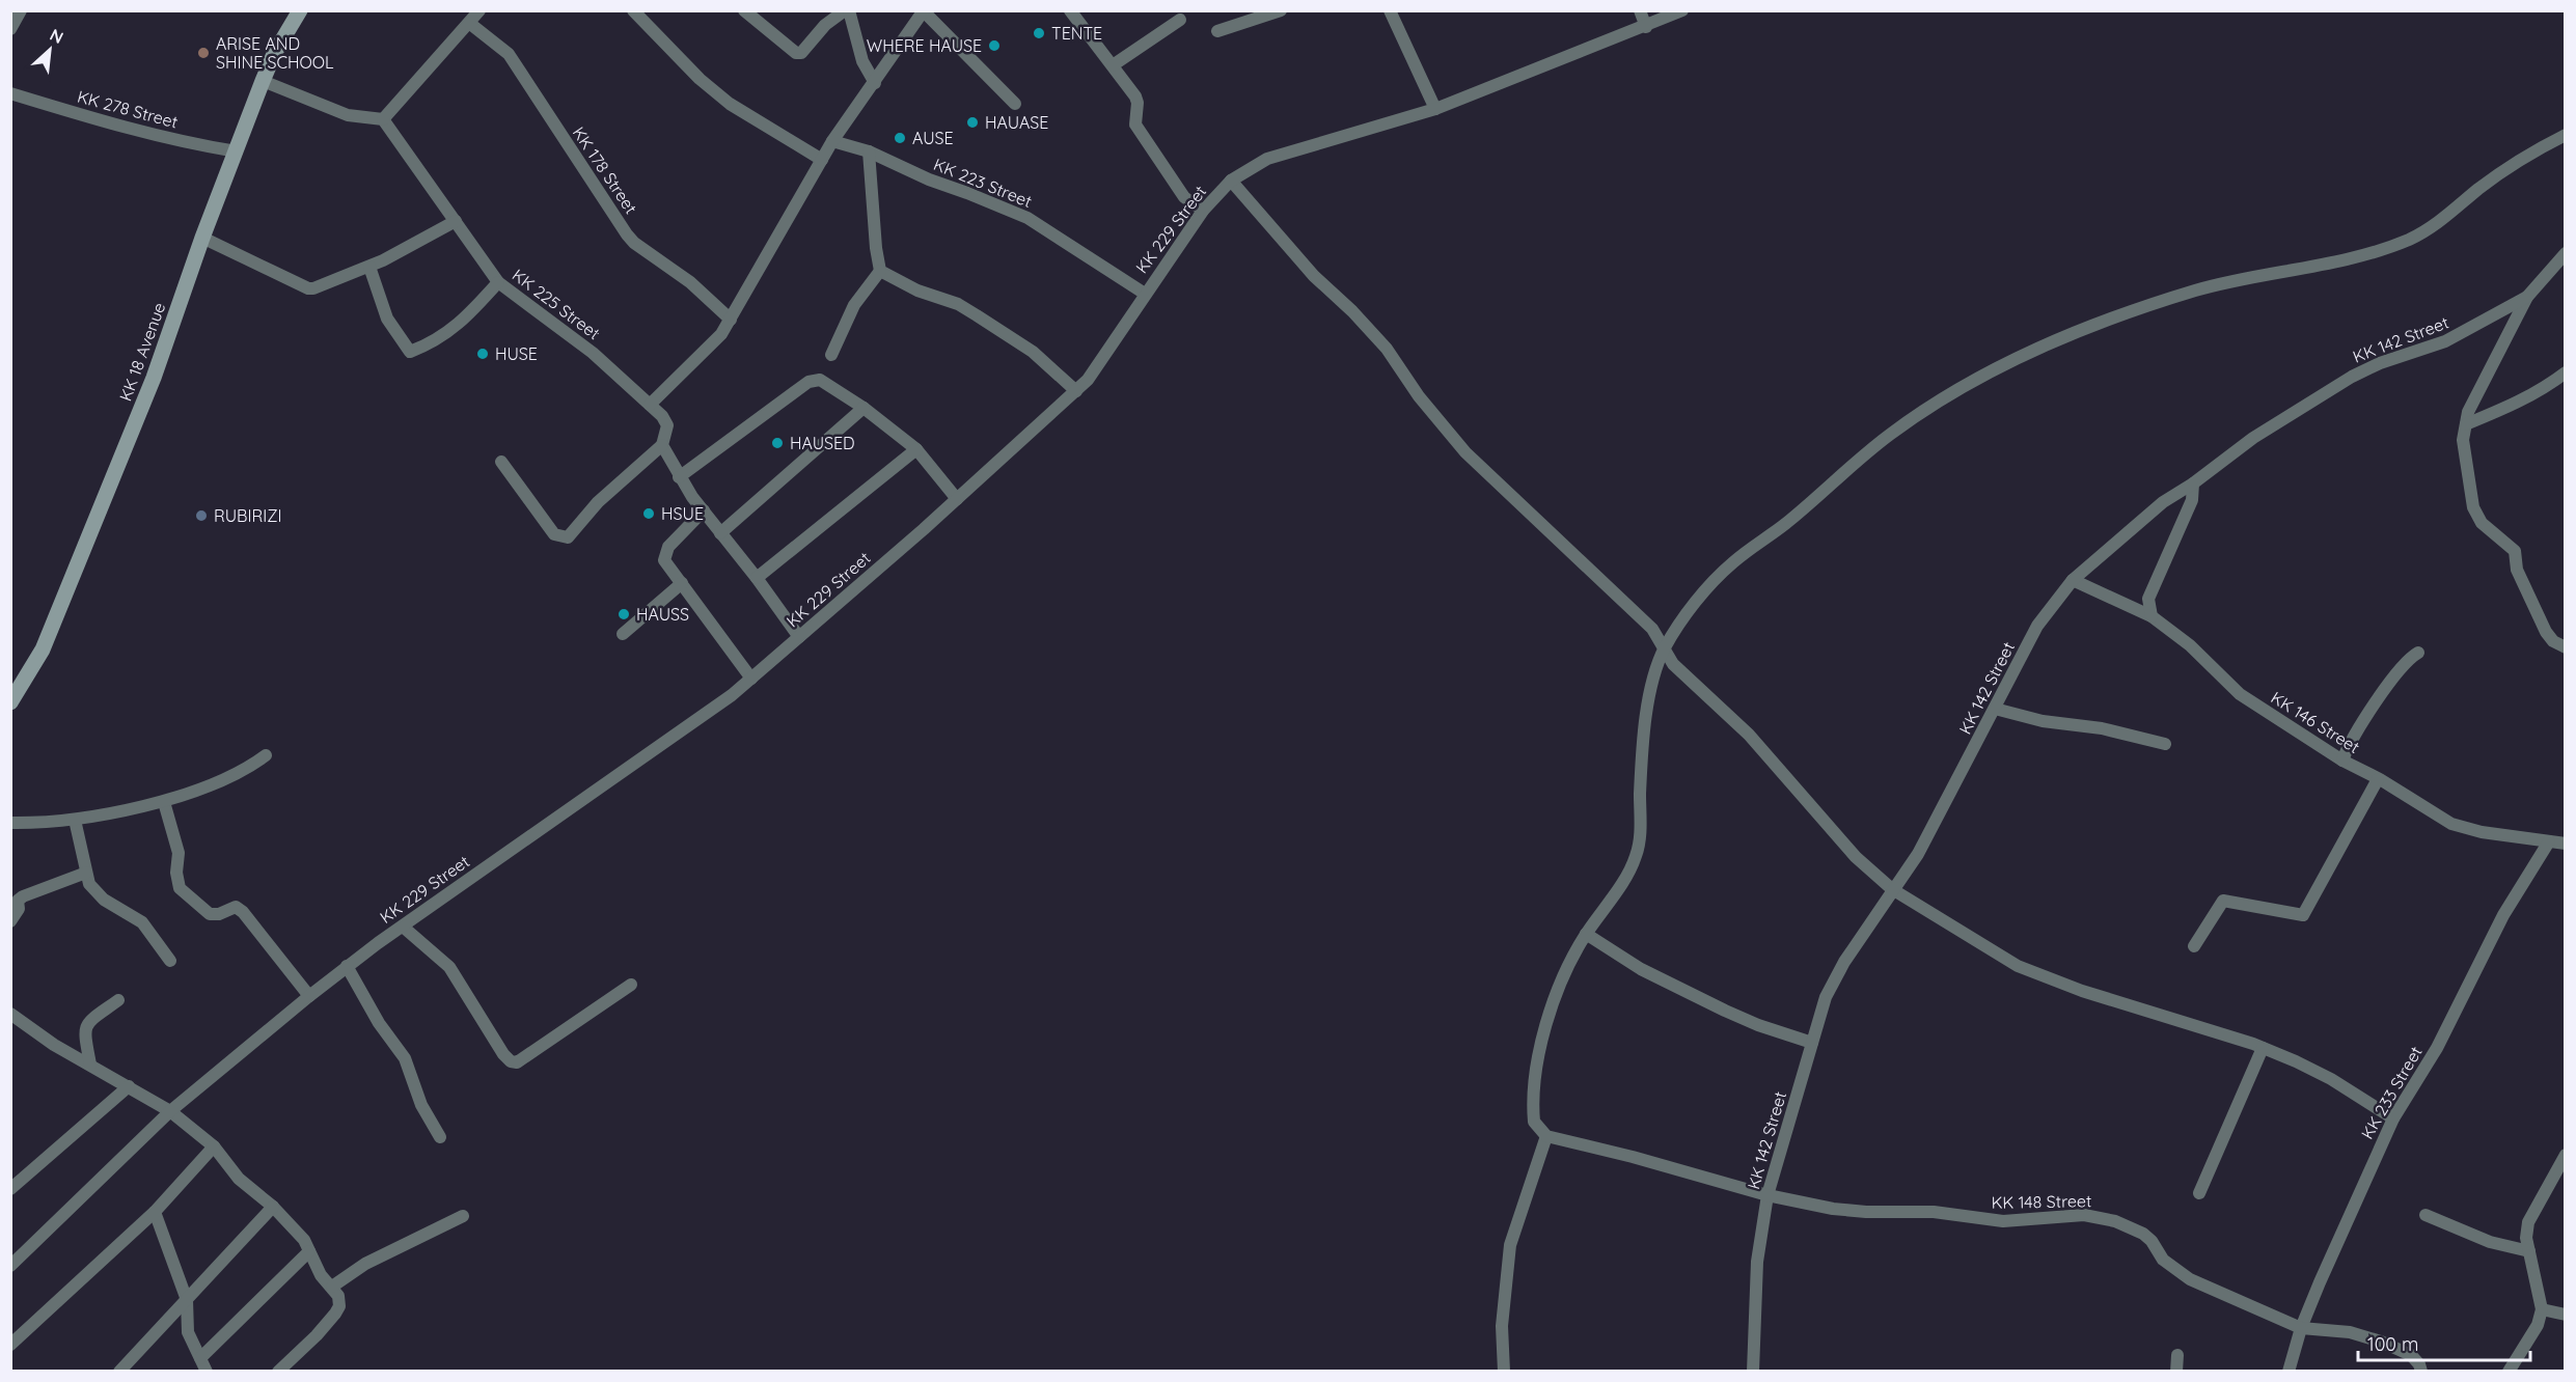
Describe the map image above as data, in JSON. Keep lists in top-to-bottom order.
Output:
{
  "streets": {
    "main road": ["KK 18 Avenue"],
    "street": [
      "KK 278 Street",
      "KK 178 Street",
      "KK 223 Street",
      "KK 229 Street",
      "KK 225 Street",
      "KK 142 Street",
      "KK 146 Street",
      "KK 233 Street",
      "KK 148 Street"
    ]
  },
  "crossings": [
    ["KK 278 Street", "KK 18 Avenue"],
    ["KK 223 Street", "KK 229 Street"],
    ["KK 229 Street", "KK 225 Street"],
    ["KK 142 Street", "KK 146 Street"],
    ["KK 142 Street", "KK 148 Street"],
    ["KK 146 Street", "KK 233 Street"],
    ["KK 233 Street", "KK 148 Street"]
  ],
  "places": [
    "TENTE",
    "WHERE HAUSE",
    "ARISE AND SHINE SCHOOL",
    "HAUASE",
    "AUSE",
    "HUSE",
    "HAUSED",
    "HSUE",
    "RUBIRIZI",
    "HAUSS"
  ],
  "scale_bar": "100 m",
  "north": "top right"
}
